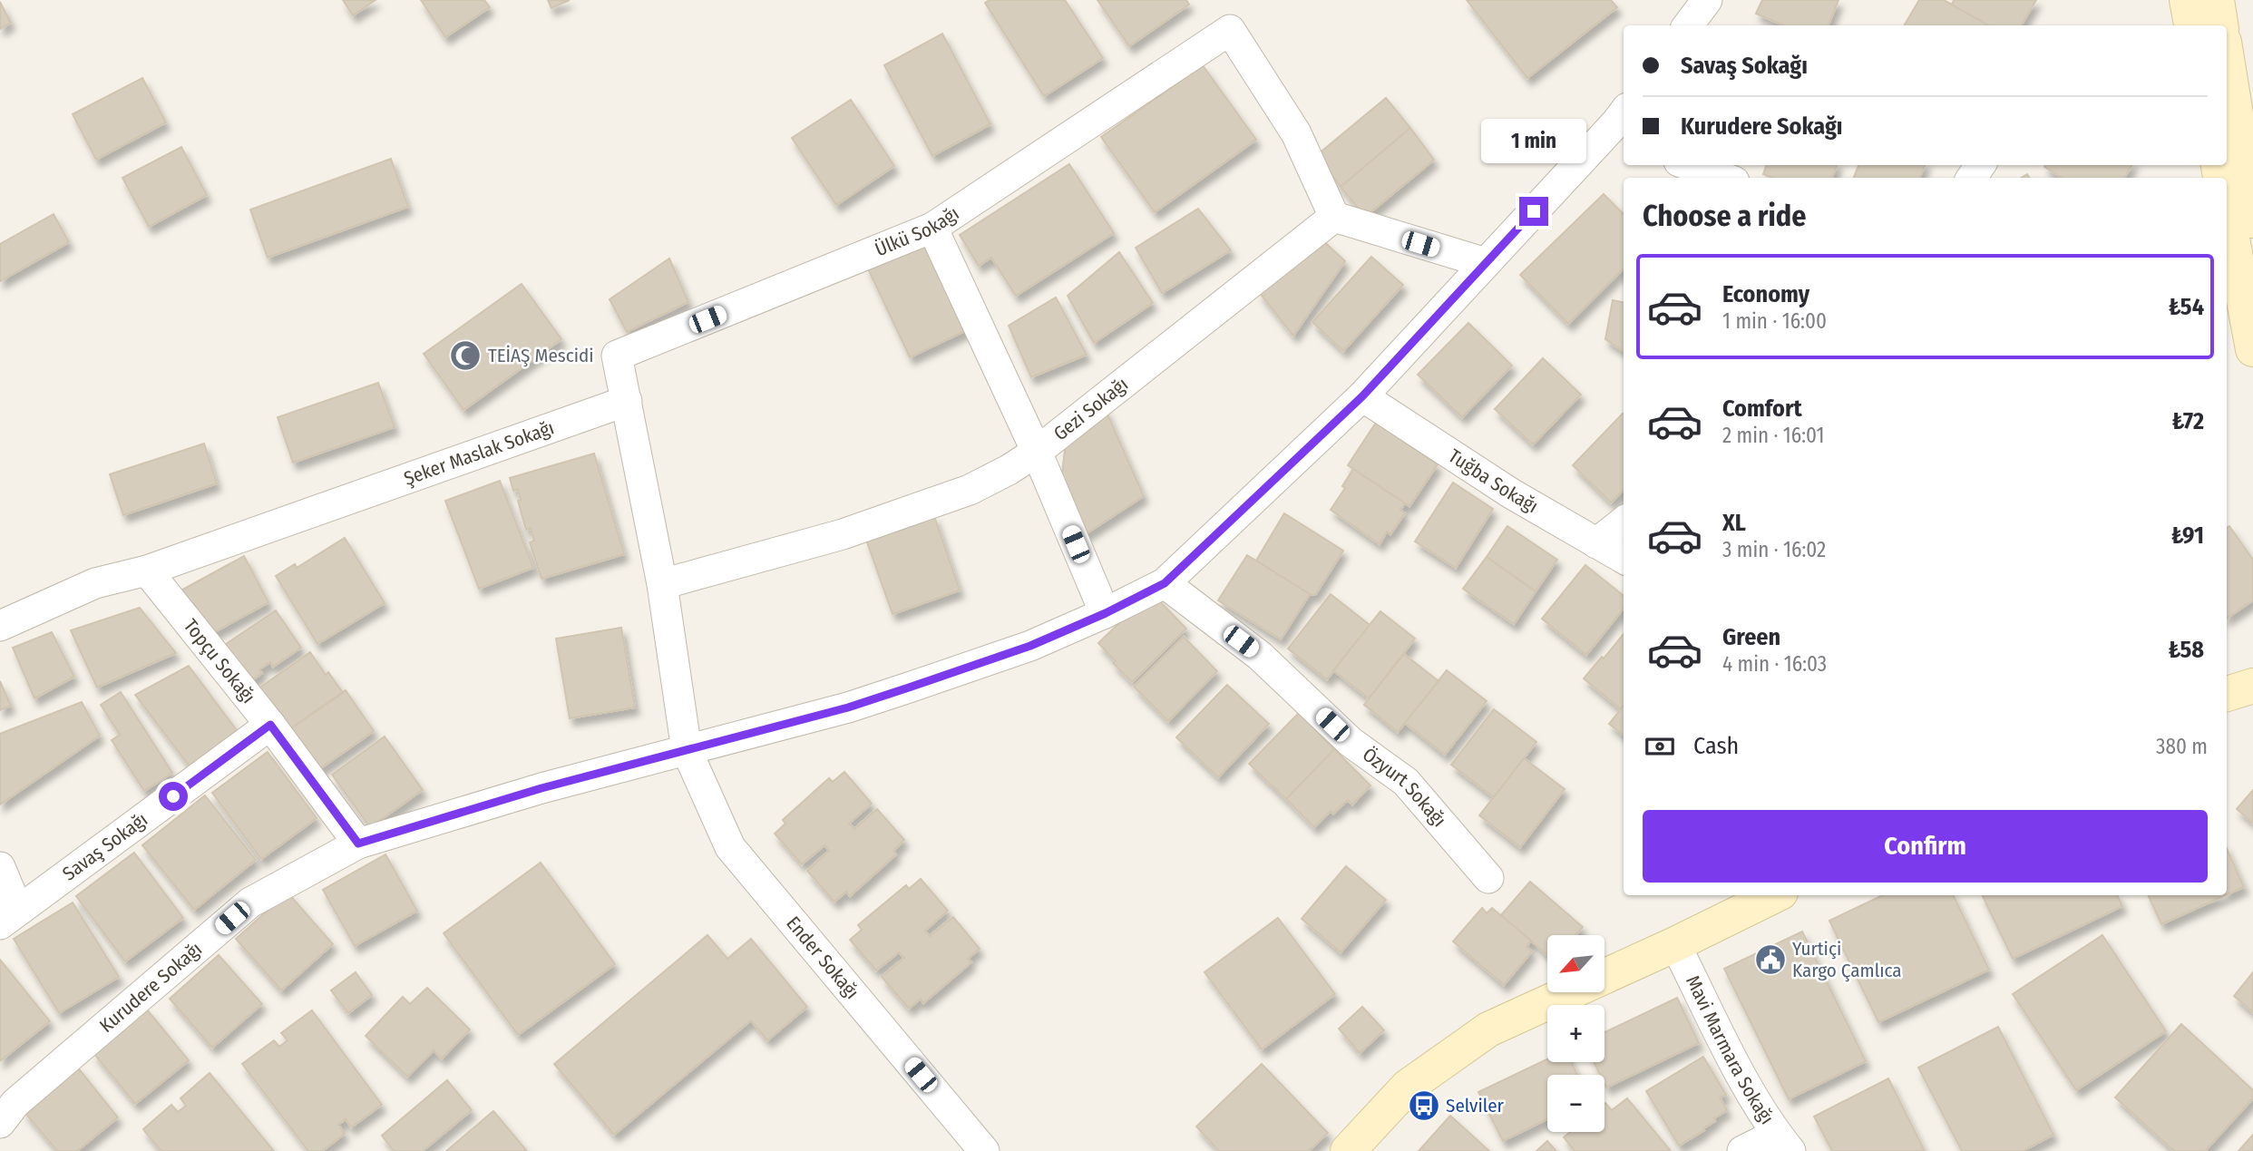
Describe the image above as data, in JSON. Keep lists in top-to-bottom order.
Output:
{
  "streets": {
    "street": [
      "Ülkü Sokağı",
      "Gezi Sokağı",
      "Şeker Maslak Sokağı",
      "Tuğba Sokağı",
      "Topçu Sokağı",
      "Özyurt Sokağı",
      "Savaş Sokağı",
      "Ender Sokağı",
      "Kurudere Sokağı",
      "Mavi Marmara Sokağı"
    ]
  },
  "crossings": [
    ["Ülkü Sokağı", "Gezi Sokağı"],
    ["Ülkü Sokağı", "Şeker Maslak Sokağı"],
    ["Şeker Maslak Sokağı", "Topçu Sokağı"],
    ["Tuğba Sokağı", "Kurudere Sokağı"],
    ["Topçu Sokağı", "Savaş Sokağı"],
    ["Topçu Sokağı", "Kurudere Sokağı"],
    ["Özyurt Sokağı", "Kurudere Sokağı"],
    ["Ender Sokağı", "Kurudere Sokağı"]
  ],
  "places": {
    "mosque": ["TEİAŞ Mescidi"],
    "public building": ["Yurtiçi Kargo Çamlıca"],
    "bus stop": ["Selviler"]
  },
  "north": "bottom left",
  "page": {
    "banner": ["Savaş Sokağı", "Kurudere Sokağı"],
    "bubble": "1 min",
    "heading": "Choose a ride",
    "list": [
      {
        "name": "Economy",
        "note": "1 min · 16:00",
        "value": "₺54"
      },
      {
        "name": "Comfort",
        "note": "2 min · 16:01",
        "value": "₺72"
      },
      {
        "name": "XL",
        "note": "3 min · 16:02",
        "value": "₺91"
      },
      {
        "name": "Green",
        "note": "4 min · 16:03",
        "value": "₺58"
      }
    ],
    "pay": ["Cash", "380 m"],
    "buttons": "Confirm",
    "map_buttons": ["+", "−"]
  }
}
